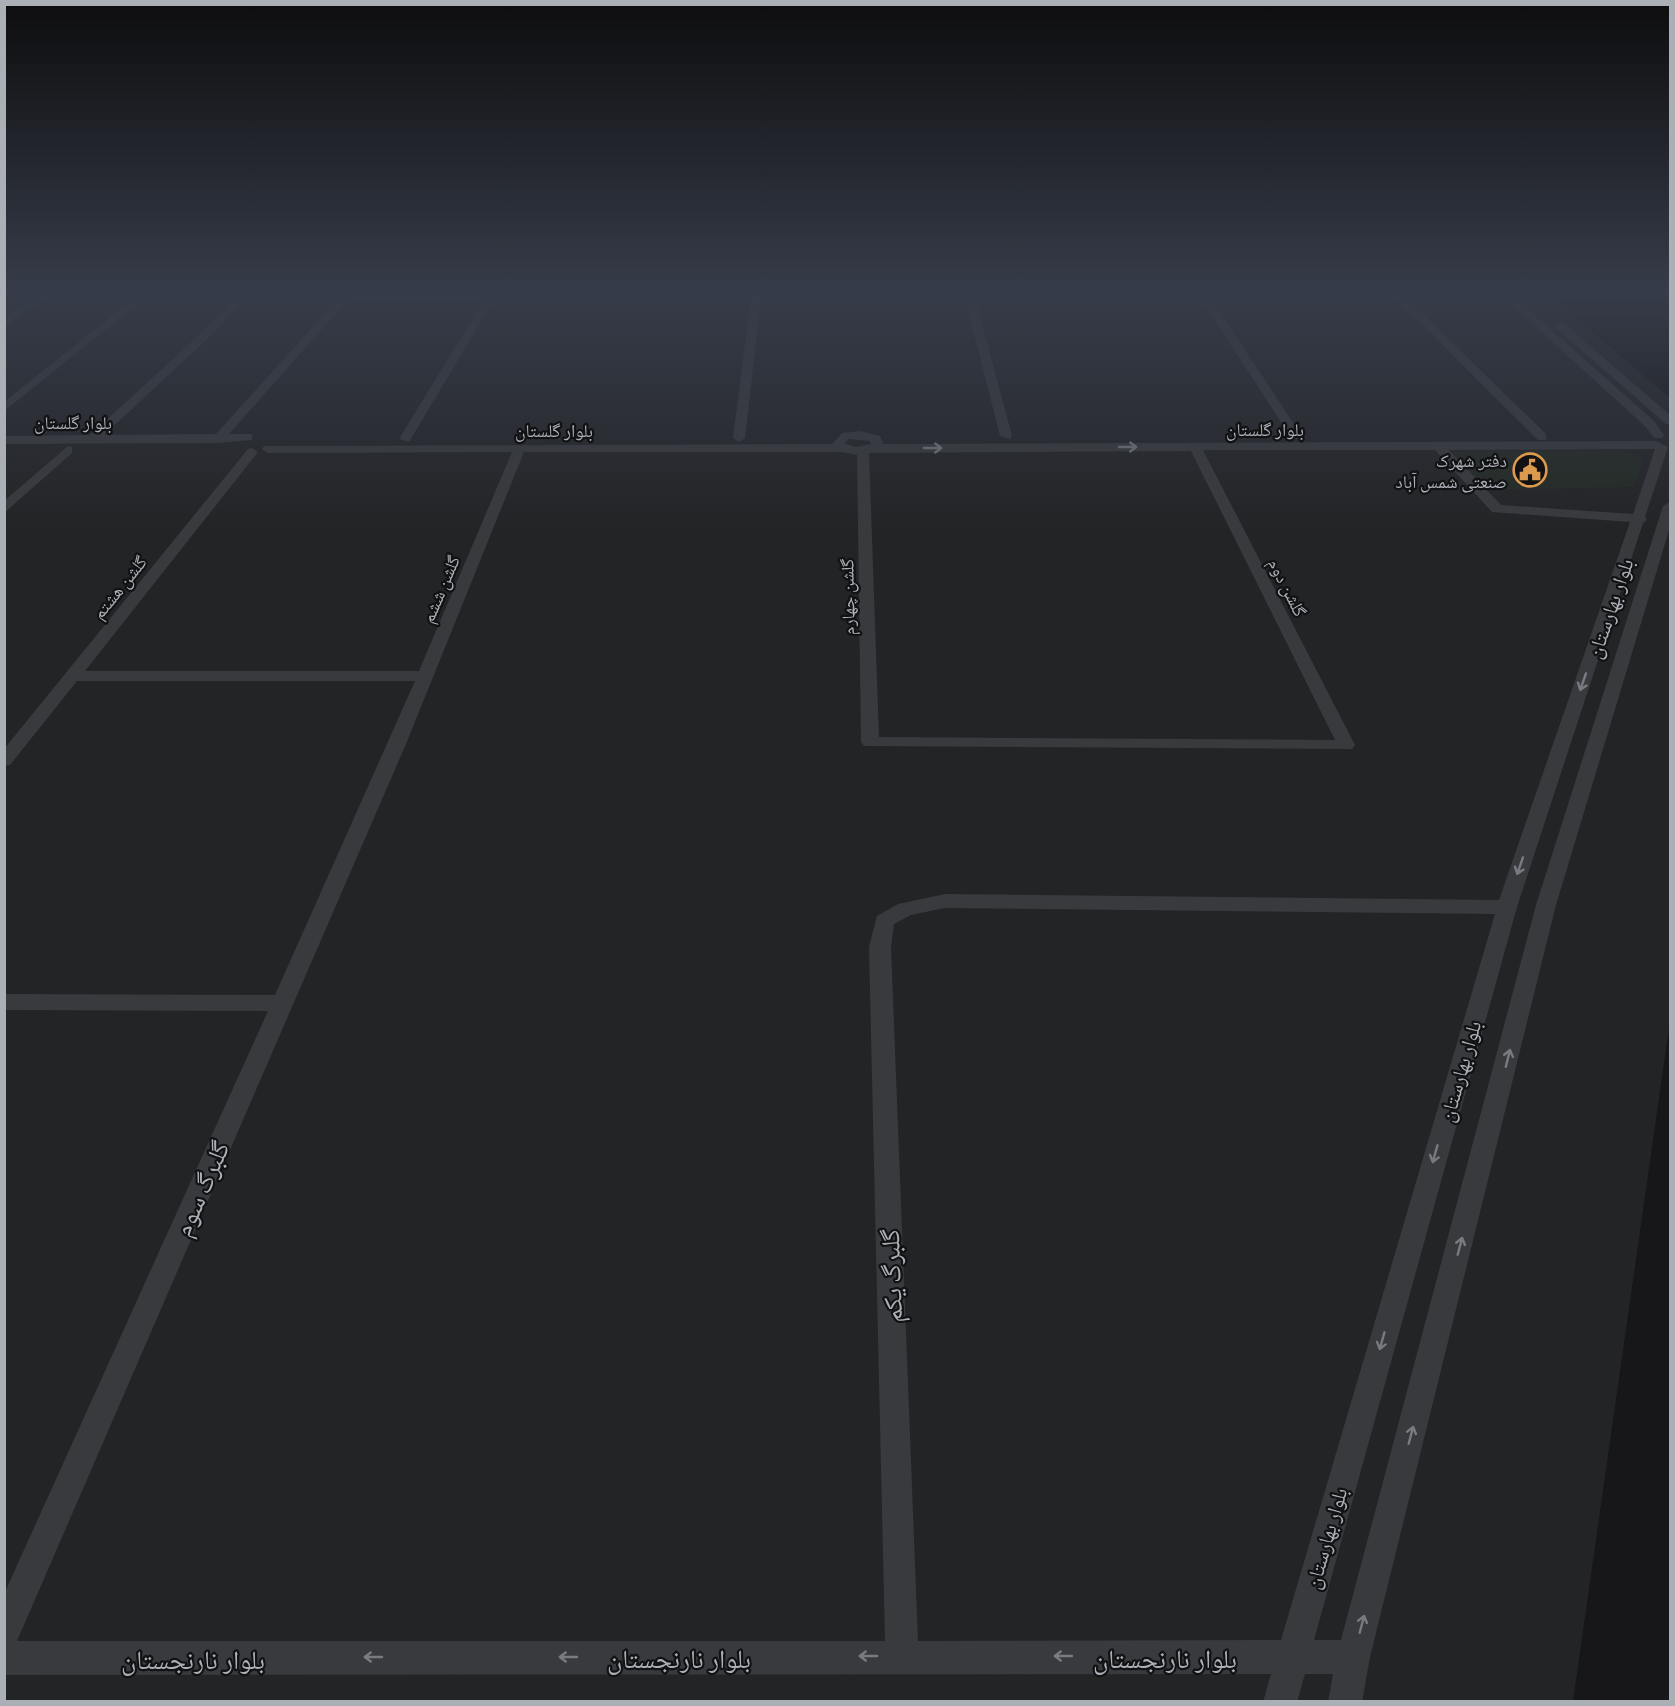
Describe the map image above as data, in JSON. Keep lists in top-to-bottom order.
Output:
{
  "streets": {
    "street": [
      "بلوار گلستان",
      "گلشن هشتم",
      "گلشن دوم",
      "گلشن ششم",
      "گلشن چهارم",
      "بلوار بهارستان",
      "گلبرگ سوم",
      "گلبرگ یکم",
      "بلوار نارنجستان"
    ]
  },
  "crossings": [
    ["بلوار گلستان", "گلشن هشتم"],
    ["بلوار گلستان", "گلشن دوم"],
    ["بلوار گلستان", "گلشن ششم"],
    ["بلوار گلستان", "گلشن چهارم"],
    ["بلوار گلستان", "بلوار بهارستان"],
    ["گلشن دوم", "گلشن چهارم"],
    ["گلشن ششم", "گلبرگ سوم"],
    ["بلوار بهارستان", "گلبرگ یکم"],
    ["بلوار بهارستان", "بلوار نارنجستان"],
    ["گلبرگ یکم", "بلوار نارنجستان"]
  ],
  "one_way": ["بلوار نارنجستان"],
  "places": {
    "public building": ["دفتر شهرک صنعتی شمس آباد"]
  }
}
